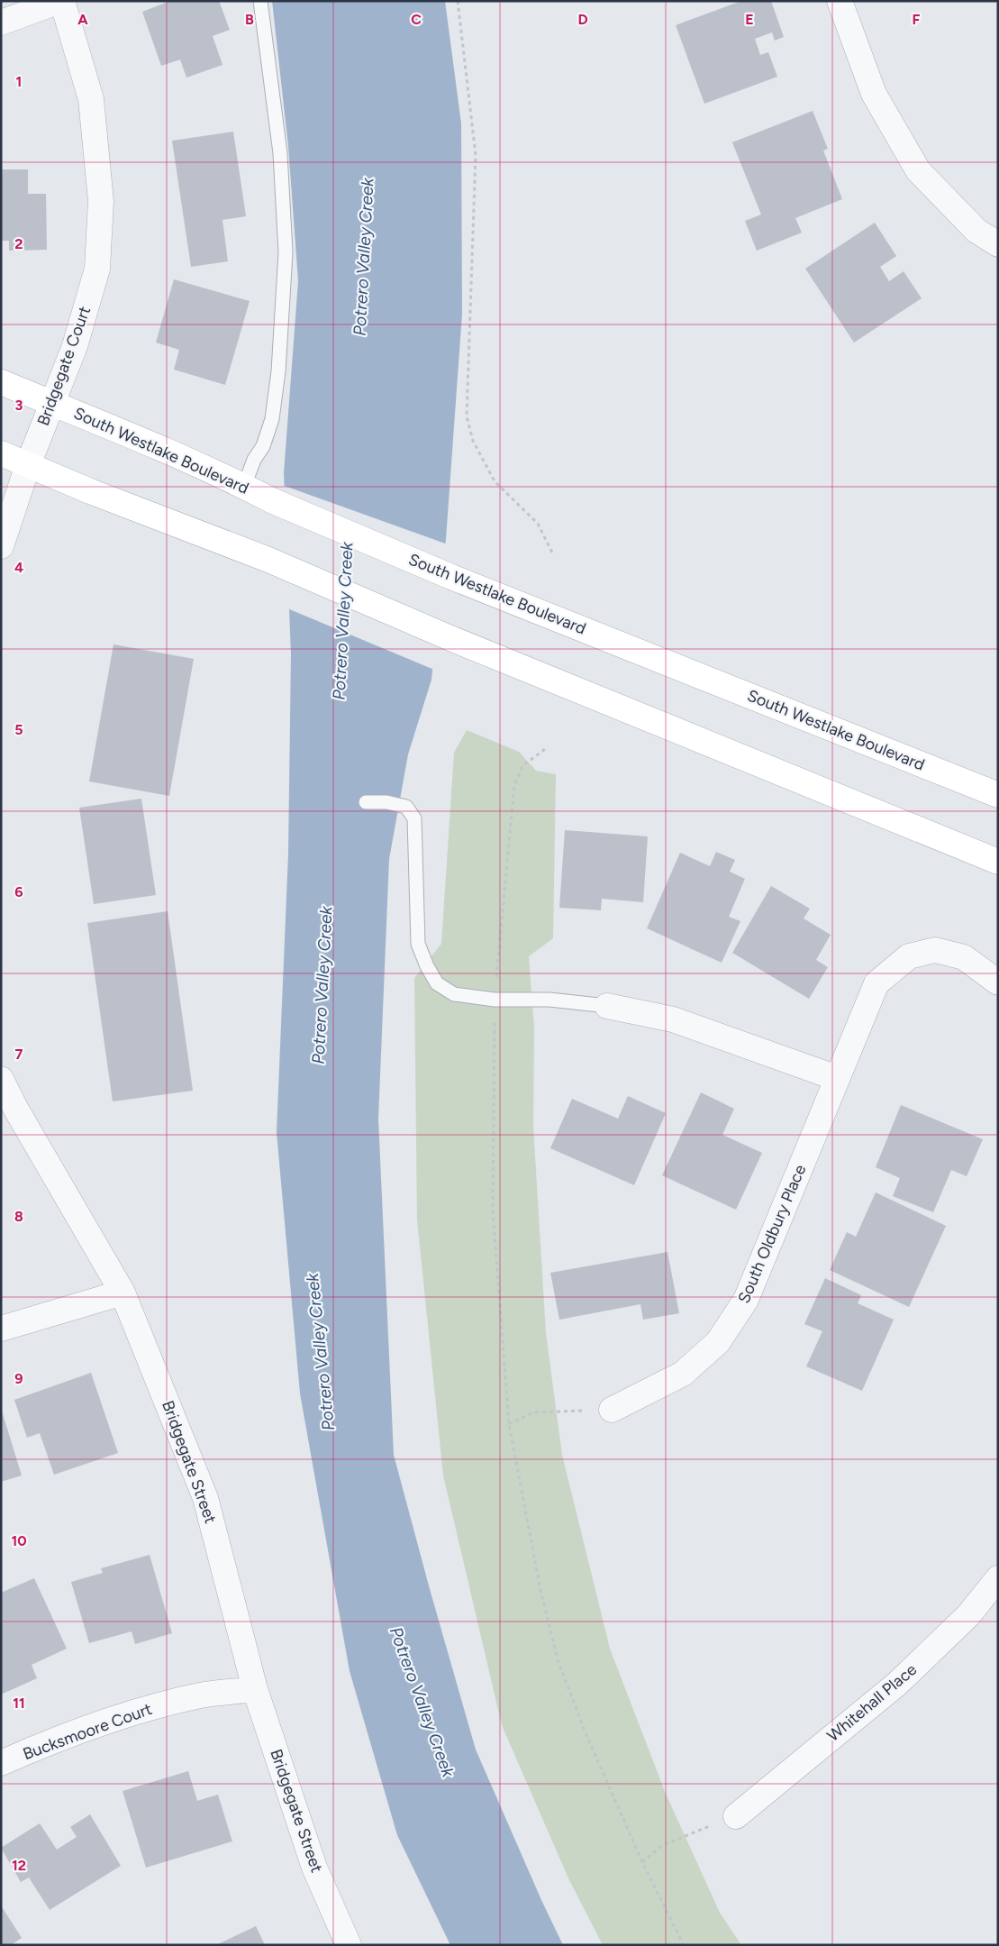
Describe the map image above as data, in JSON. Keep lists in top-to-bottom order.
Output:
{
  "streets": {
    "main road": ["South Westlake Boulevard"],
    "street": [
      "Bridgegate Court",
      "South Oldbury Place",
      "Bridgegate Street",
      "Whitehall Place",
      "Bucksmoore Court"
    ]
  },
  "crossings": [
    ["Bridgegate Court", "South Westlake Boulevard"],
    ["Bridgegate Street", "Bucksmoore Court"]
  ],
  "water": ["Potrero Valley Creek"],
  "grid": {
    "columns": [
      "A",
      "B",
      "C",
      "D",
      "E",
      "F"
    ],
    "rows": [
      "1",
      "2",
      "3",
      "4",
      "5",
      "6",
      "7",
      "8",
      "9",
      "10",
      "11",
      "12"
    ]
  }
}
